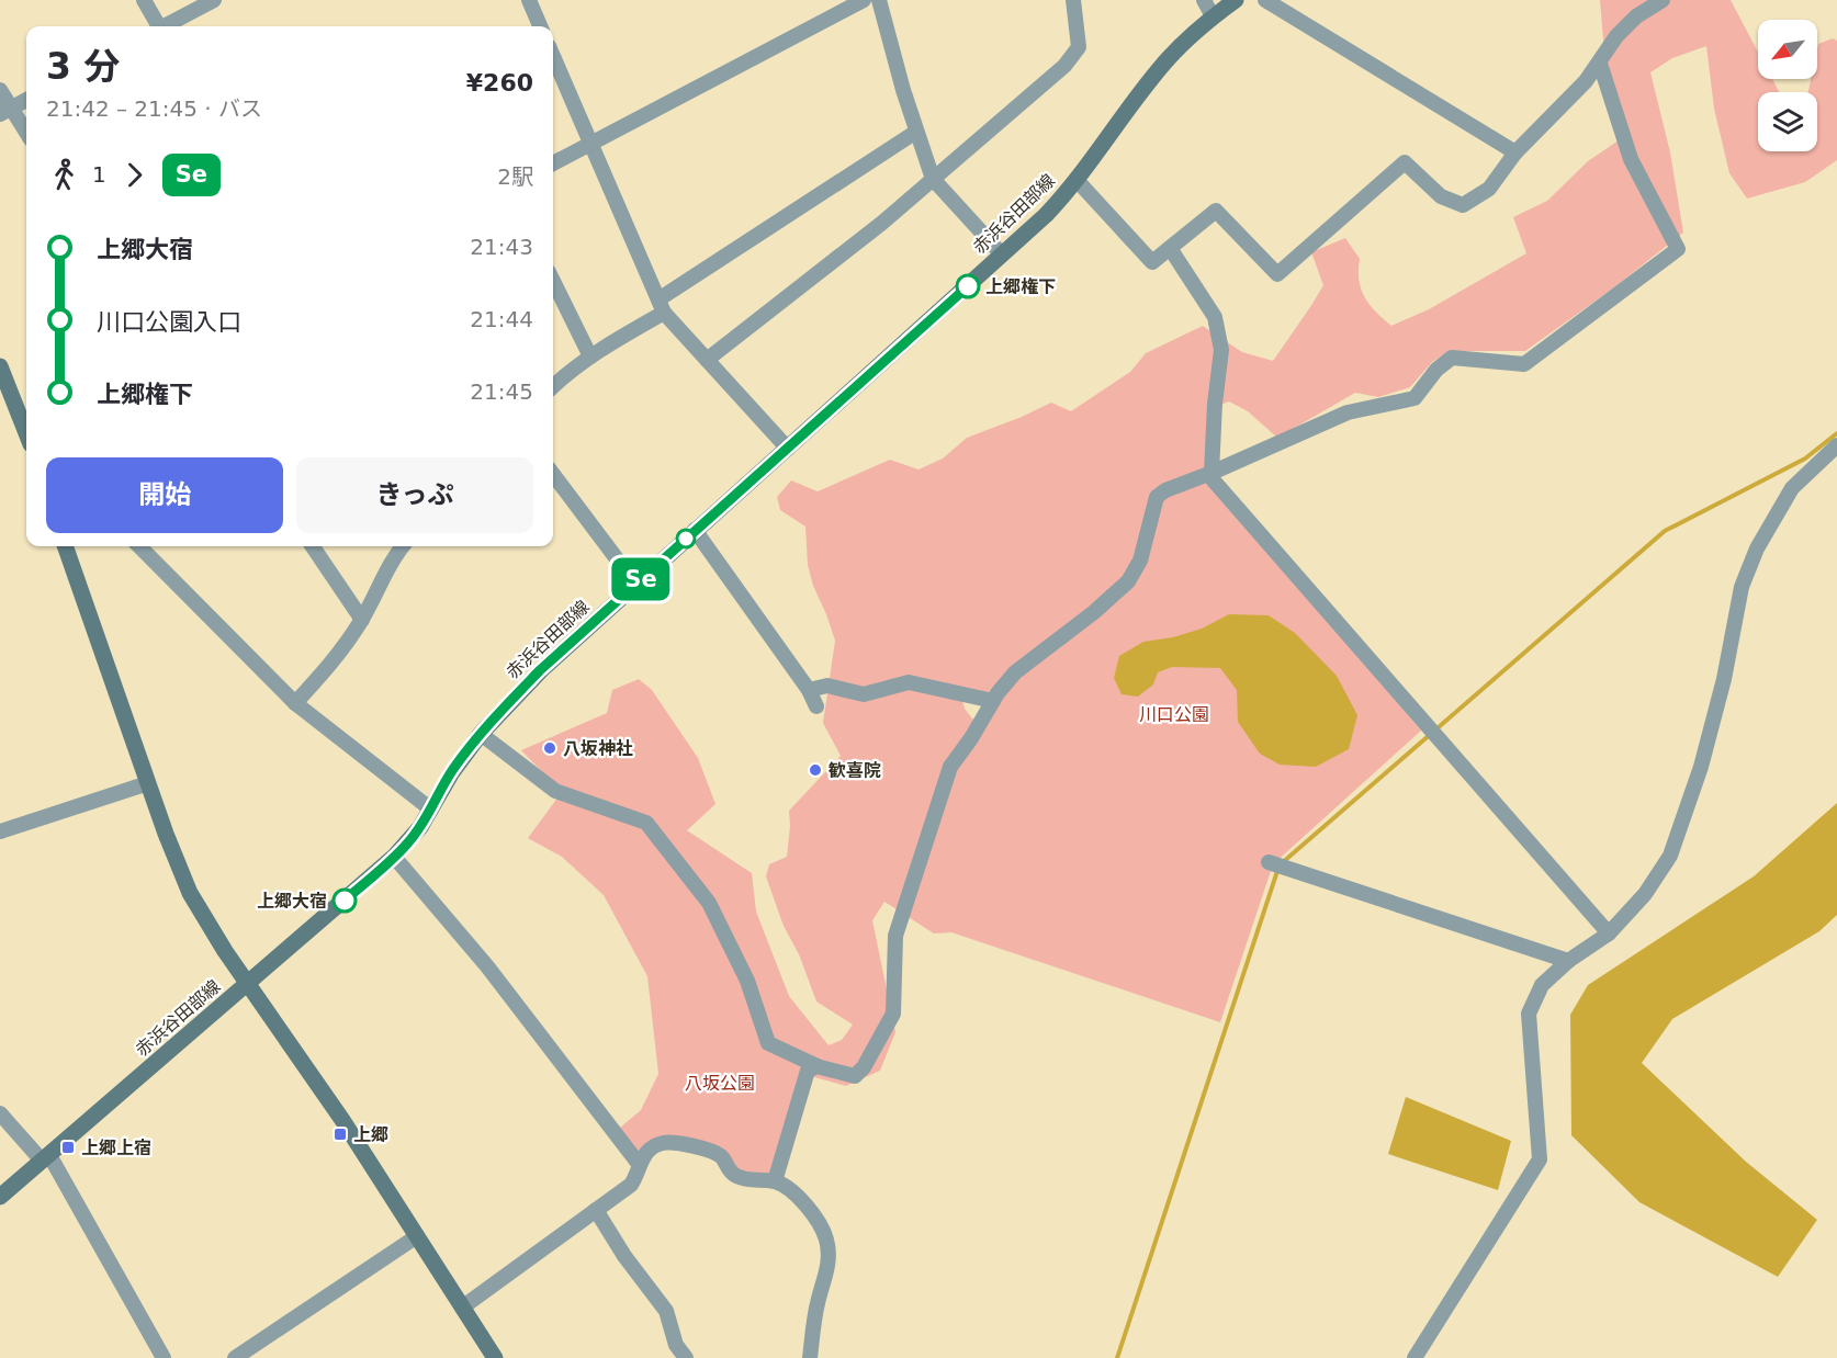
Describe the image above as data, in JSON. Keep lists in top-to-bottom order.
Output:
{
  "streets": {
    "main road": ["赤浜谷田部線"]
  },
  "parks": ["川口公園", "八坂公園"],
  "places": {
    "other": [
      "上郷権下",
      "八坂神社",
      "歓喜院",
      "上郷大宿"
    ],
    "transit": ["上郷", "上郷上宿"]
  },
  "lines": ["bus line Se"],
  "north": "bottom left",
  "page": {
    "on_map": "Se",
    "heading": ["3 分", "21:42 – 21:45 · バス", "¥260"],
    "legs": ["1", "Se", "2駅"],
    "list": [
      {
        "name": "上郷大宿",
        "value": "21:43"
      },
      {
        "name": "川口公園入口",
        "value": "21:44"
      },
      {
        "name": "上郷権下",
        "value": "21:45"
      }
    ],
    "buttons": ["開始", "きっぷ"]
  }
}
